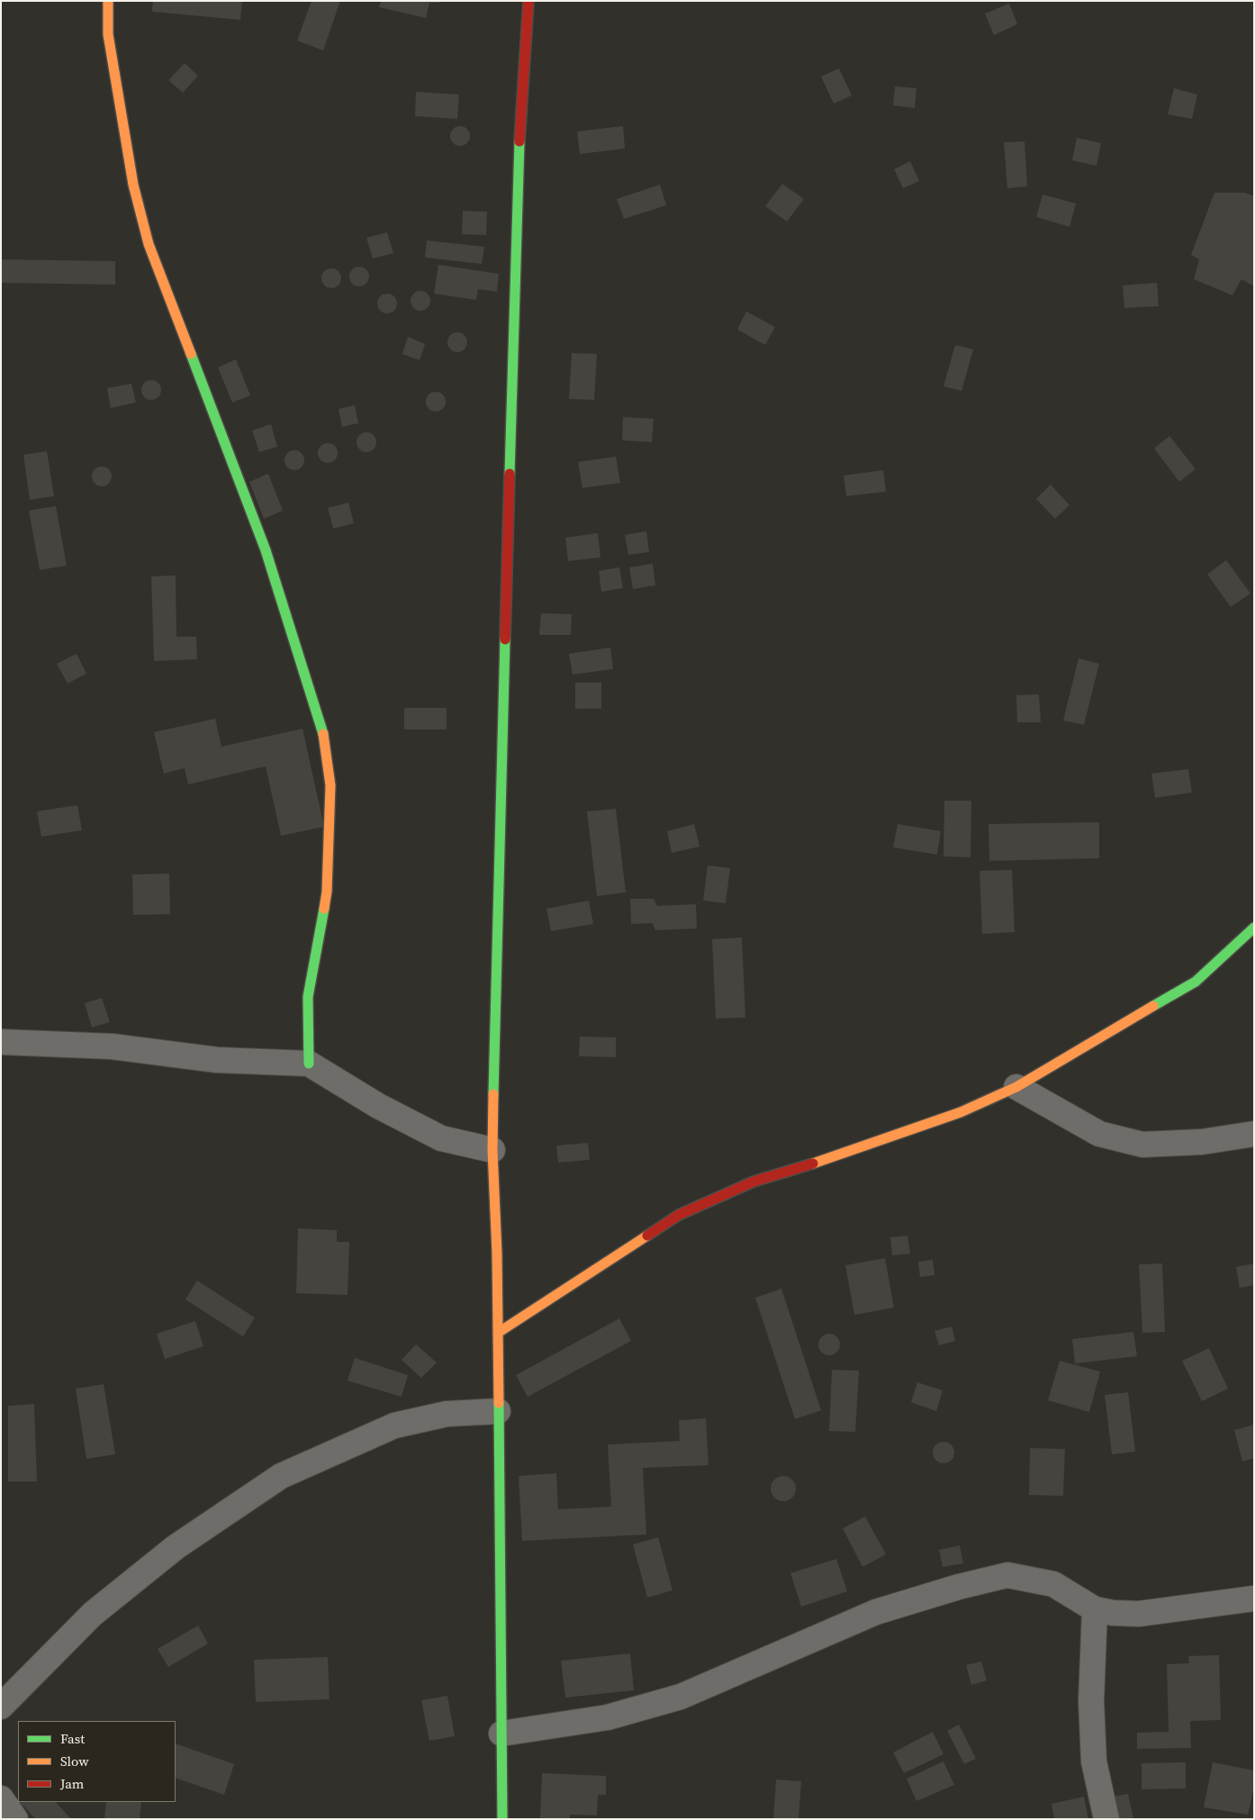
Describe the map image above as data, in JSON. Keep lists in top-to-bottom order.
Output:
{
  "legend": ["Fast", "Slow", "Jam"]
}
